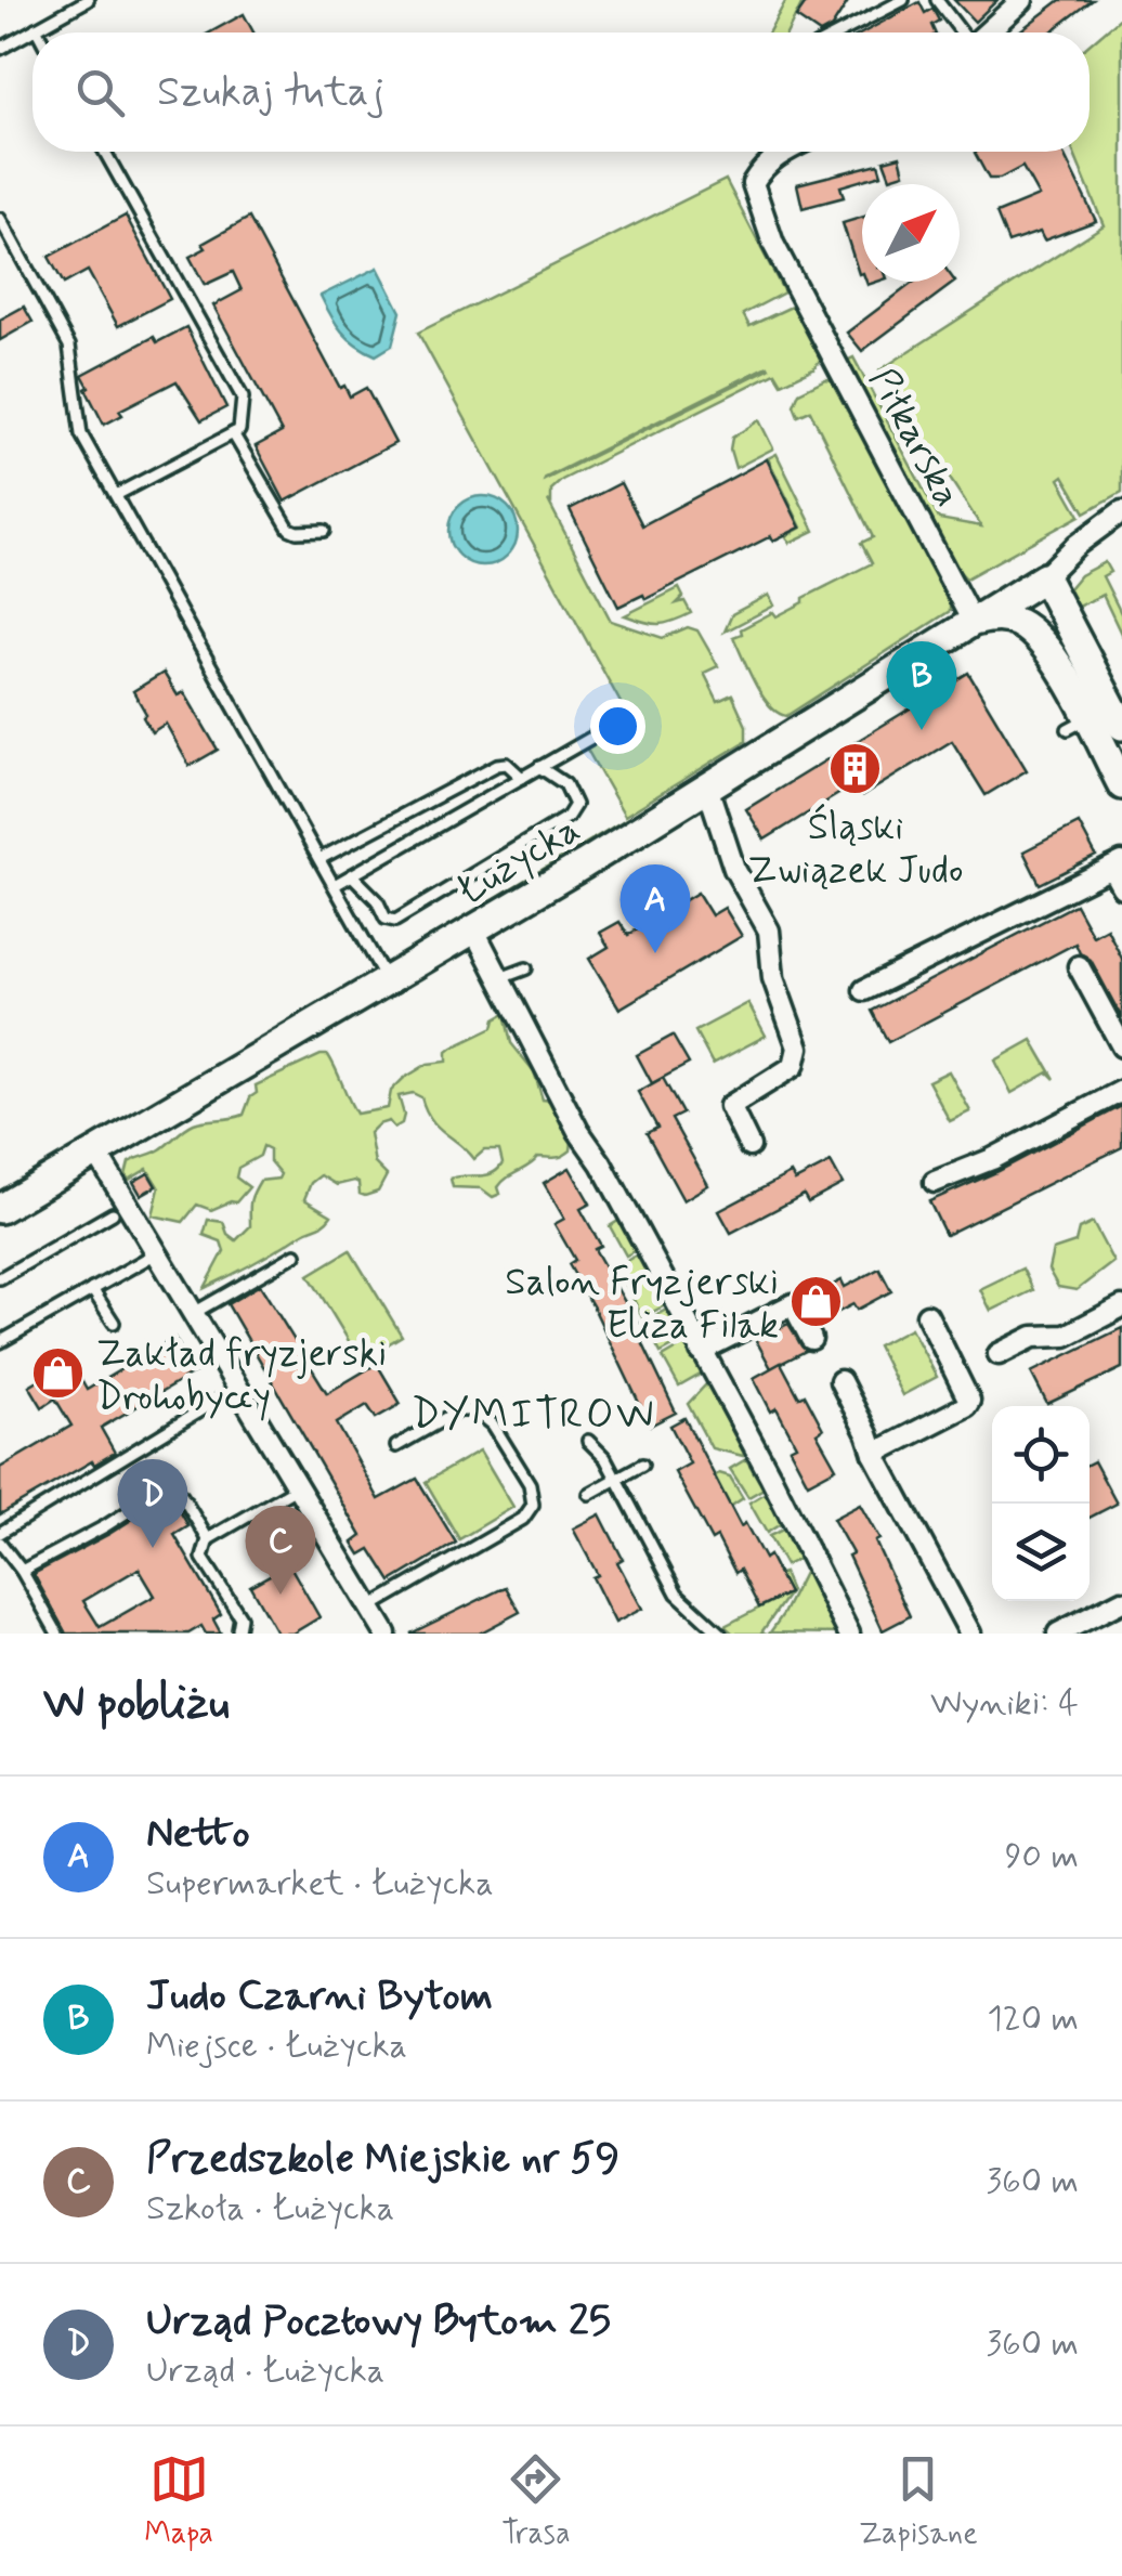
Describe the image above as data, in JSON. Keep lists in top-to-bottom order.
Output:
{
  "streets": {
    "street": ["Piłkarska", "Łużycka"]
  },
  "crossings": [
    ["Piłkarska", "Łużycka"]
  ],
  "districts": ["DYMITROW"],
  "places": {
    "building": ["Śląski Związek Judo"],
    "shop": ["Salon Fryzjerski Eliza Filak", "Zakład fryzjerski Drohobyccy"]
  },
  "north": "top right",
  "page": {
    "search": "Szukaj tutaj",
    "pins": [
      "B",
      "A",
      "D",
      "C"
    ],
    "heading": ["W pobliżu", "Wyniki: 4"],
    "list": [
      {
        "mark": "A",
        "name": "Netto",
        "note": "Supermarket · Łużycka",
        "value": "90 m"
      },
      {
        "mark": "B",
        "name": "Judo Czarni Bytom",
        "note": "Miejsce · Łużycka",
        "value": "120 m"
      },
      {
        "mark": "C",
        "name": "Przedszkole Miejskie nr 59",
        "note": "Szkoła · Łużycka",
        "value": "360 m"
      },
      {
        "mark": "D",
        "name": "Urząd Pocztowy Bytom 25",
        "note": "Urząd · Łużycka",
        "value": "360 m"
      }
    ],
    "nav": ["Mapa", "Trasa", "Zapisane"]
  }
}
